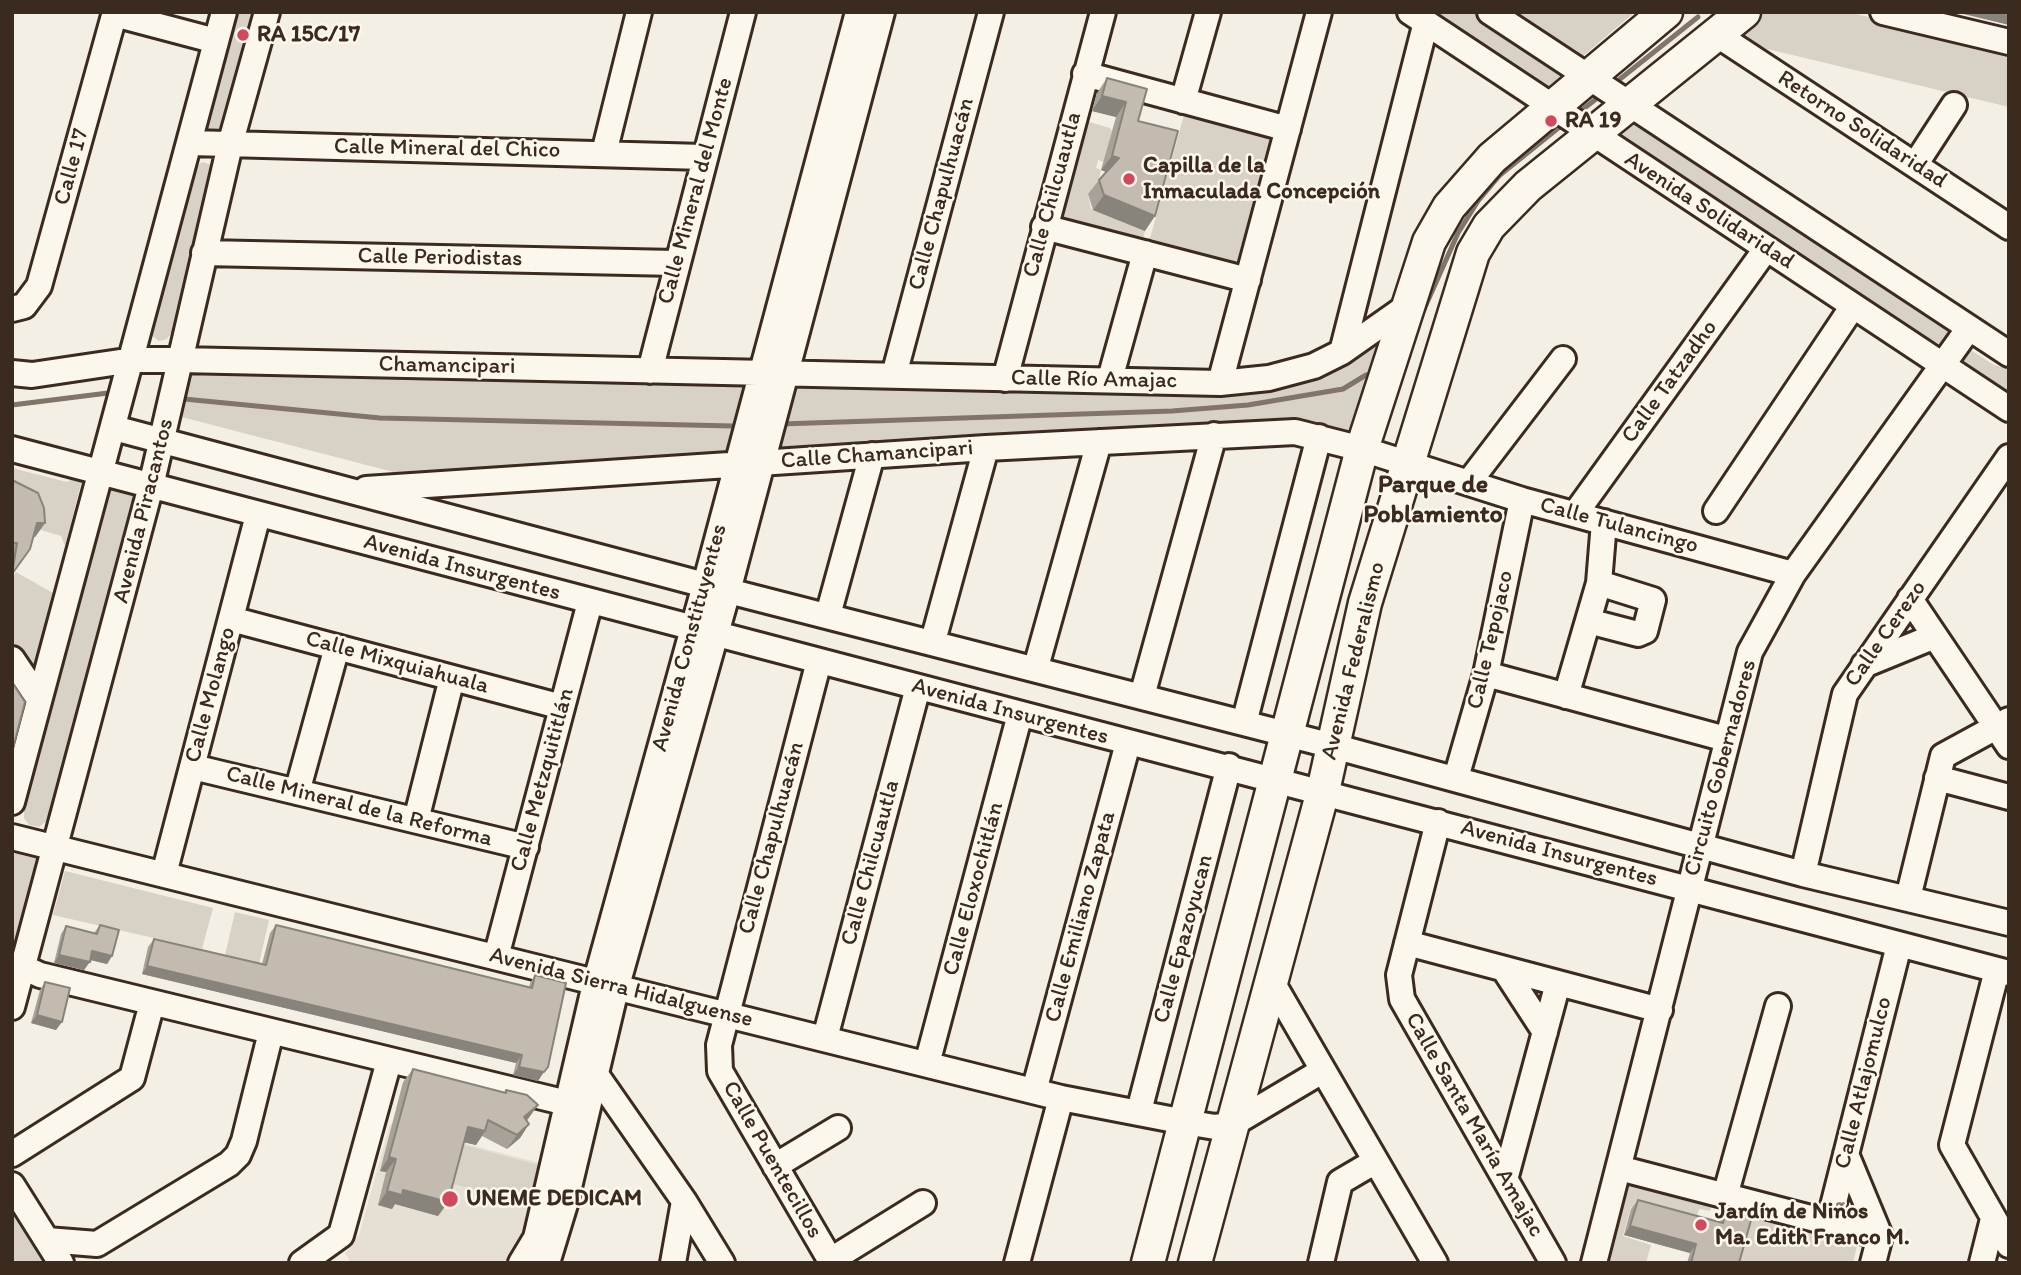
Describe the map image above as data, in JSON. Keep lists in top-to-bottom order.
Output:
{
  "streets": {
    "main road": ["Avenida Federalismo"],
    "street": [
      "Retorno Solidaridad",
      "Calle Mineral del Chico",
      "Calle 17",
      "Calle Mineral del Monte",
      "Calle Chapulhuacán",
      "Calle Chilcuautla",
      "Avenida Solidaridad",
      "Calle Periodistas",
      "Chamancipari",
      "Calle Río Amajac",
      "Calle Tatzadho",
      "Calle Chamancipari",
      "Avenida Piracantos",
      "Calle Tulancingo",
      "Avenida Insurgentes",
      "Calle Cerezo",
      "Avenida Constituyentes",
      "Calle Tepojaco",
      "Calle Mixquiahuala",
      "Calle Molango",
      "Circuito Gobernadores",
      "Calle Metzquititlán",
      "Calle Mineral de la Reforma",
      "Calle Eloxochitlán",
      "Calle Emiliano Zapata",
      "Calle Epazoyucan",
      "Avenida Sierra Hidalguense",
      "Calle Atlajomulco",
      "Calle Santa María Amajac",
      "Calle Puentecillos"
    ]
  },
  "crossings": [
    ["Retorno Solidaridad", "Avenida Federalismo"],
    ["Calle Mineral del Chico", "Calle Mineral del Monte"],
    ["Calle Mineral del Chico", "Avenida Piracantos"],
    ["Calle Mineral del Monte", "Calle Periodistas"],
    ["Calle Mineral del Monte", "Chamancipari"],
    ["Calle Chapulhuacán", "Calle Río Amajac"],
    ["Calle Chapulhuacán", "Avenida Insurgentes"],
    ["Calle Chapulhuacán", "Avenida Sierra Hidalguense"],
    ["Calle Chapulhuacán", "Calle Puentecillos"],
    ["Calle Chilcuautla", "Calle Río Amajac"],
    ["Calle Chilcuautla", "Avenida Insurgentes"],
    ["Calle Chilcuautla", "Avenida Sierra Hidalguense"],
    ["Avenida Solidaridad", "Calle Tatzadho"],
    ["Avenida Solidaridad", "Avenida Federalismo"],
    ["Avenida Solidaridad", "Circuito Gobernadores"],
    ["Calle Periodistas", "Avenida Piracantos"],
    ["Chamancipari", "Calle Río Amajac"],
    ["Chamancipari", "Avenida Piracantos"],
    ["Chamancipari", "Avenida Constituyentes"],
    ["Calle Río Amajac", "Avenida Constituyentes"],
    ["Calle Río Amajac", "Avenida Federalismo"],
    ["Calle Tatzadho", "Calle Tulancingo"],
    ["Calle Chamancipari", "Calle Tulancingo"],
    ["Calle Chamancipari", "Avenida Insurgentes"],
    ["Calle Chamancipari", "Avenida Constituyentes"],
    ["Calle Chamancipari", "Avenida Federalismo"],
    ["Avenida Piracantos", "Avenida Insurgentes"],
    ["Avenida Piracantos", "Avenida Sierra Hidalguense"],
    ["Calle Tulancingo", "Calle Tepojaco"],
    ["Calle Tulancingo", "Avenida Federalismo"],
    ["Calle Tulancingo", "Circuito Gobernadores"],
    ["Avenida Insurgentes", "Calle Cerezo"],
    ["Avenida Insurgentes", "Avenida Constituyentes"],
    ["Avenida Insurgentes", "Calle Tepojaco"],
    ["Avenida Insurgentes", "Avenida Federalismo"],
    ["Avenida Insurgentes", "Calle Molango"],
    ["Avenida Insurgentes", "Circuito Gobernadores"],
    ["Avenida Insurgentes", "Calle Metzquititlán"],
    ["Avenida Insurgentes", "Calle Eloxochitlán"],
    ["Avenida Insurgentes", "Calle Emiliano Zapata"],
    ["Avenida Insurgentes", "Calle Epazoyucan"],
    ["Avenida Insurgentes", "Calle Atlajomulco"],
    ["Avenida Insurgentes", "Calle Santa María Amajac"],
    ["Avenida Constituyentes", "Avenida Sierra Hidalguense"],
    ["Avenida Federalismo", "Avenida Sierra Hidalguense"],
    ["Calle Mixquiahuala", "Calle Molango"],
    ["Calle Mixquiahuala", "Calle Metzquititlán"],
    ["Calle Molango", "Calle Mineral de la Reforma"],
    ["Calle Molango", "Avenida Sierra Hidalguense"],
    ["Calle Metzquititlán", "Calle Mineral de la Reforma"],
    ["Calle Metzquititlán", "Avenida Sierra Hidalguense"],
    ["Calle Eloxochitlán", "Avenida Sierra Hidalguense"],
    ["Calle Emiliano Zapata", "Avenida Sierra Hidalguense"],
    ["Calle Epazoyucan", "Avenida Sierra Hidalguense"],
    ["Avenida Sierra Hidalguense", "Calle Puentecillos"]
  ],
  "districts": ["Parque de Poblamiento"],
  "places": [
    "RA 15C/17",
    "RA 19",
    "Capilla de la Inmaculada Concepción",
    "UNEME DEDICAM",
    "Jardín de Niños Ma. Edith Franco M."
  ]
}
